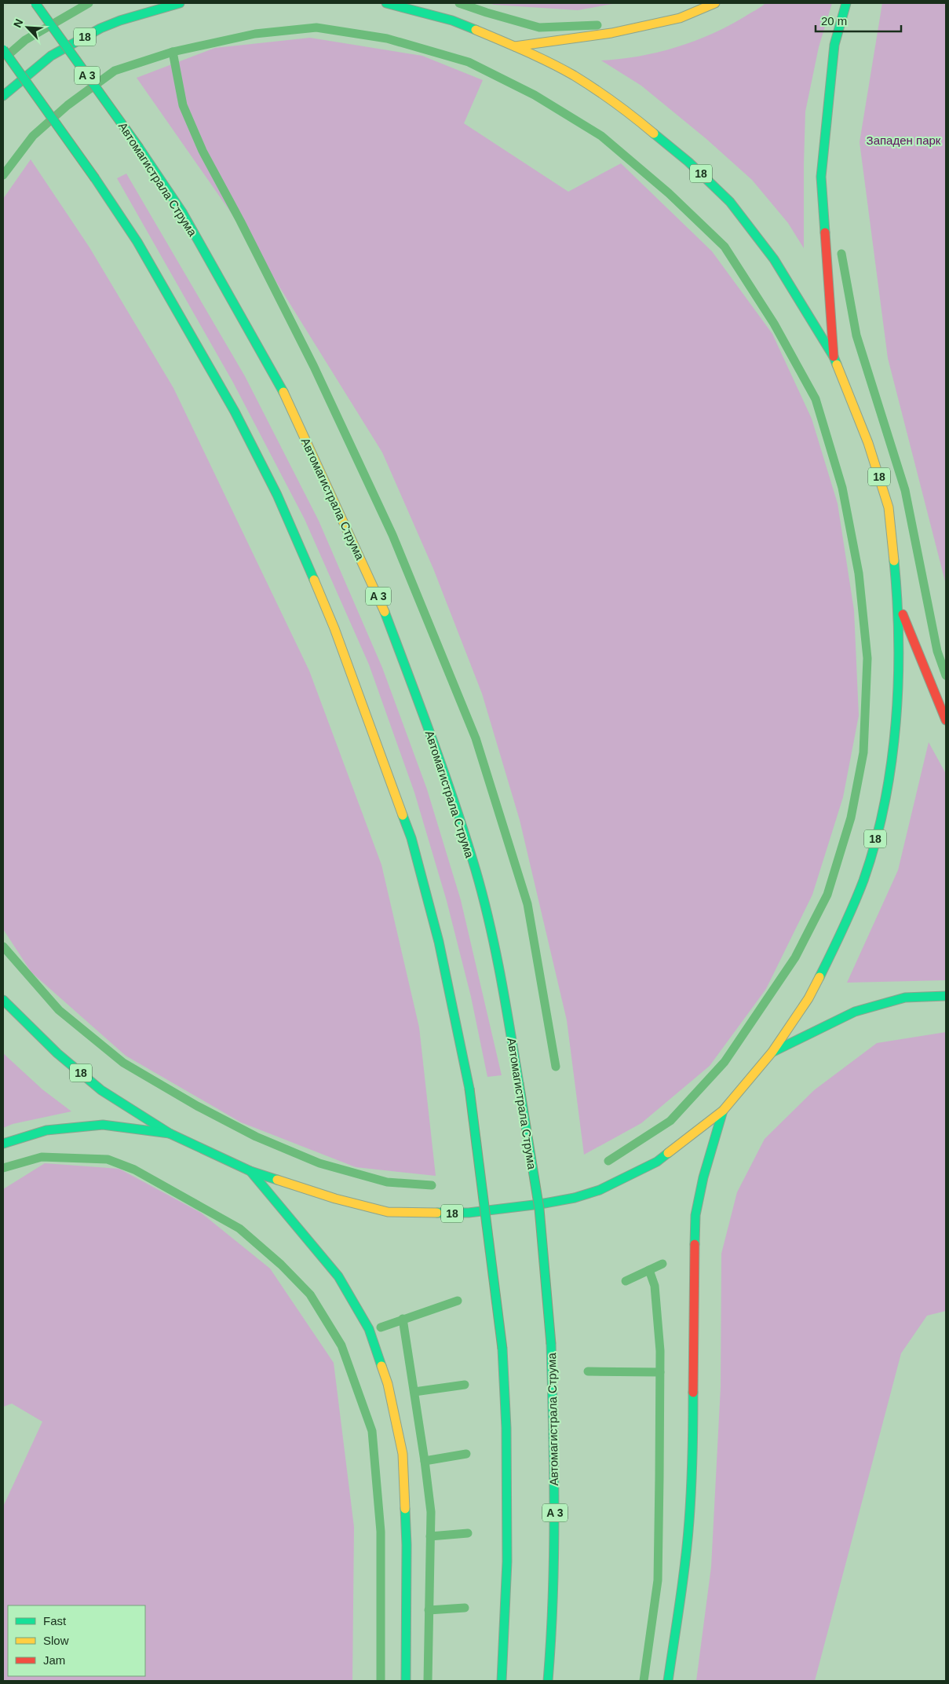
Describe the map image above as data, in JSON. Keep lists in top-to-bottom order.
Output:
{
  "streets": {
    "main road": ["18", "A 3", "Автомагистрала Струма"]
  },
  "parks": ["Западен парк"],
  "legend": ["Fast", "Slow", "Jam"],
  "scale_bar": "20 m",
  "north": "top left"
}
